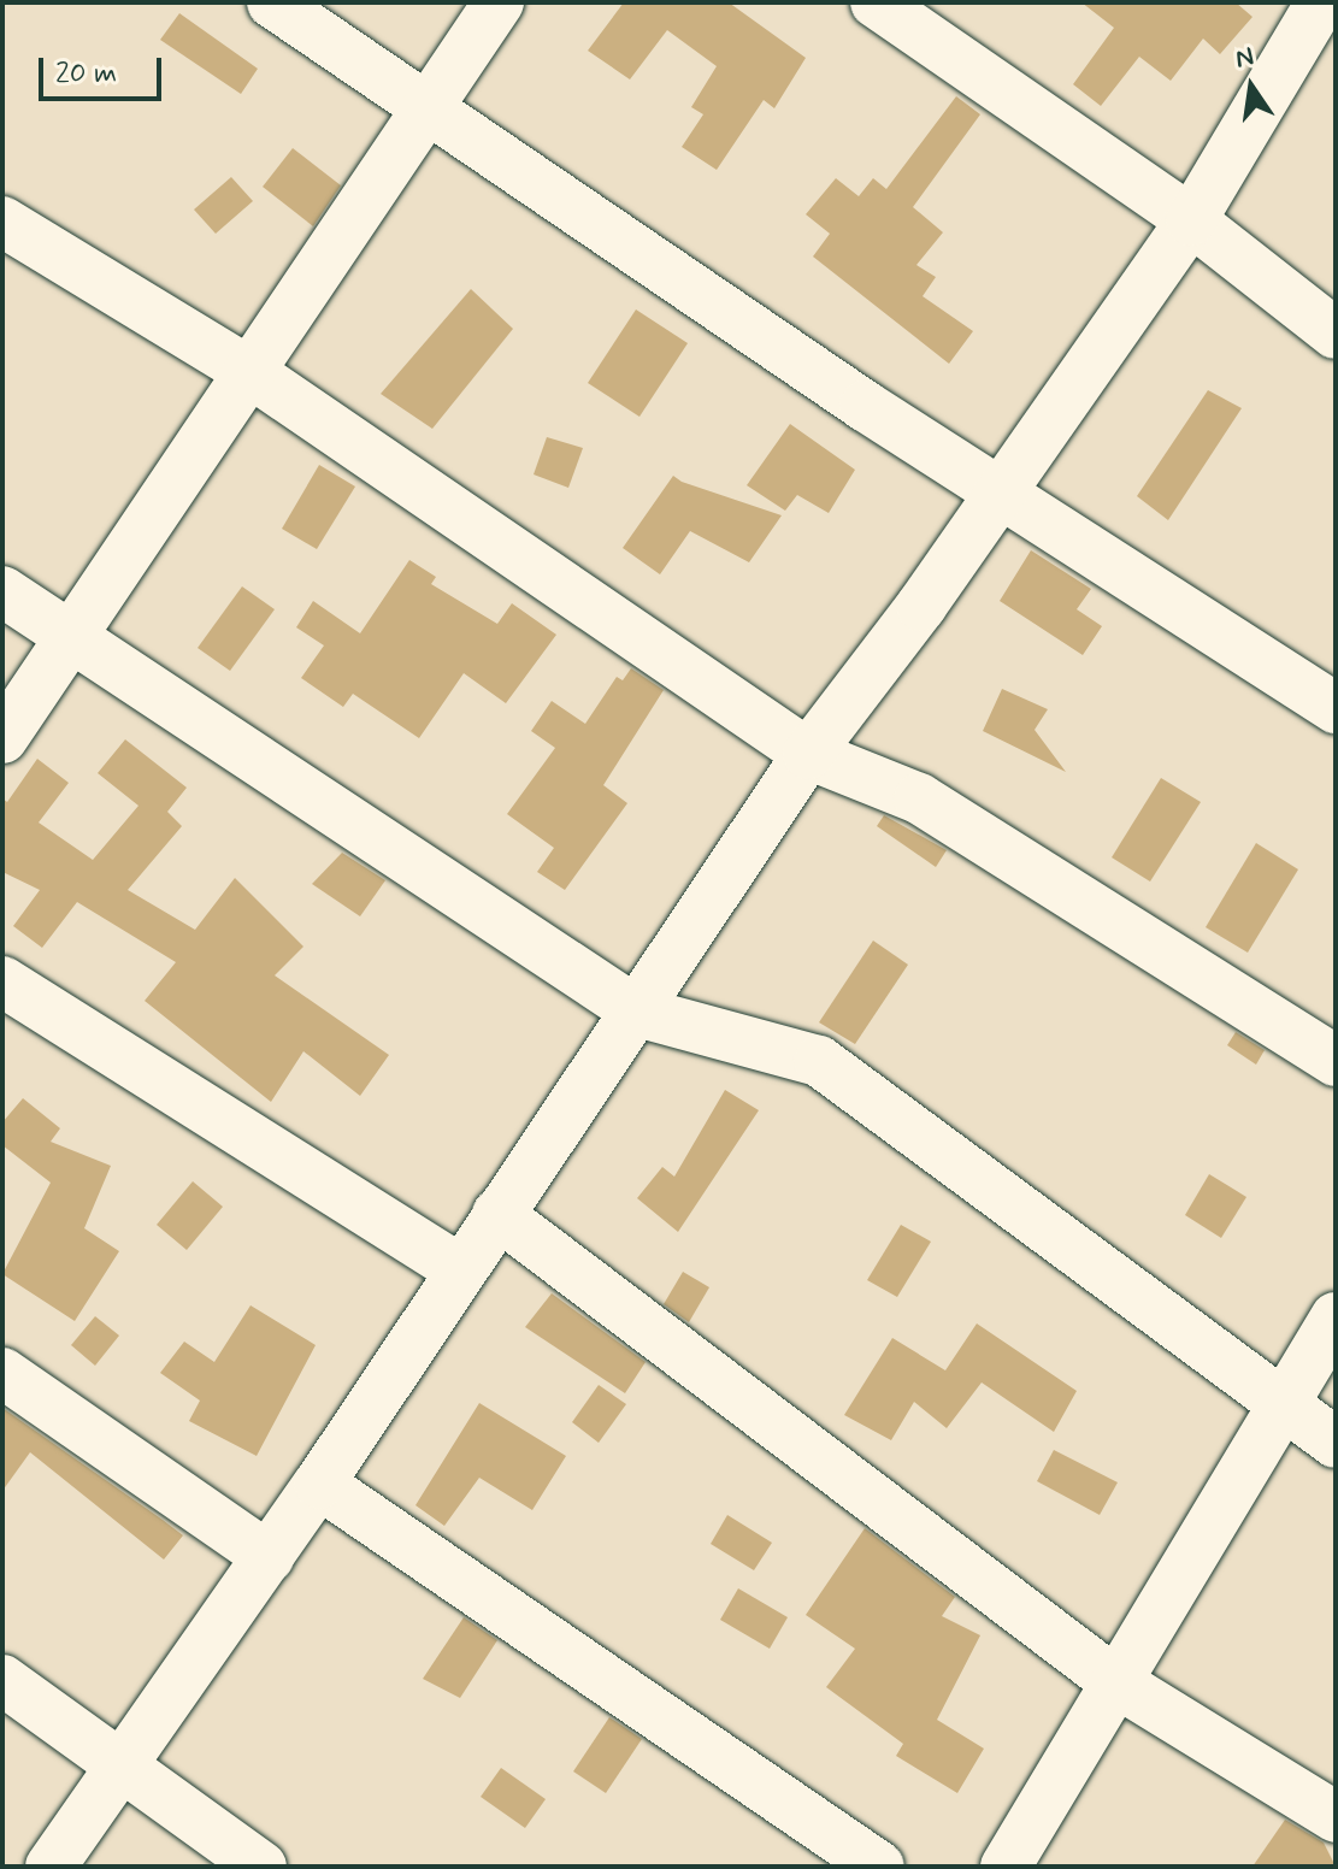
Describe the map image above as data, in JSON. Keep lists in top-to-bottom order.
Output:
{
  "scale_bar": "20 m",
  "north": "top"
}
